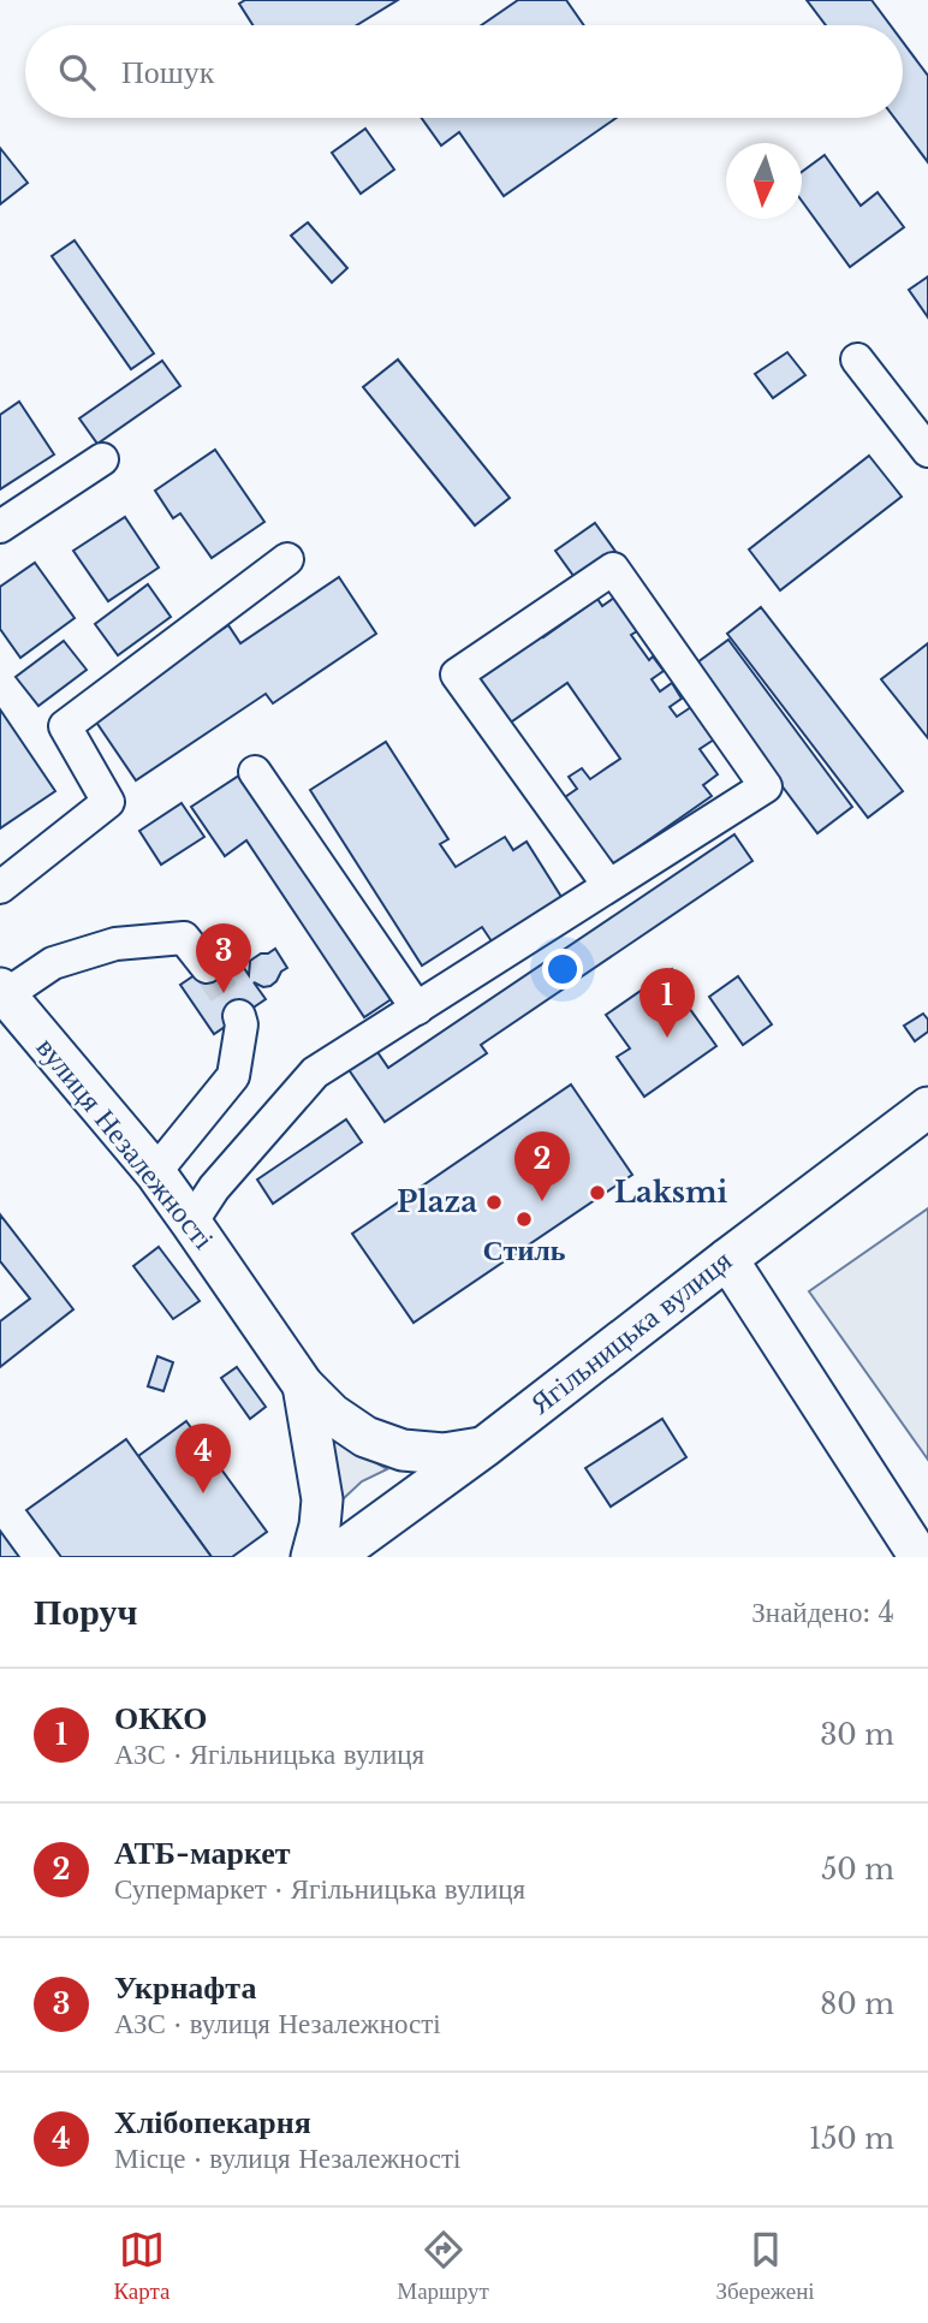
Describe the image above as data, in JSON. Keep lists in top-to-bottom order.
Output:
{
  "streets": {
    "main road": ["вулиця Незалежності", "Ягільницька вулиця"]
  },
  "crossings": [
    ["вулиця Незалежності", "Ягільницька вулиця"]
  ],
  "places": ["Laksmi", "Plaza", "Стиль"],
  "north": "bottom",
  "page": {
    "search": "Пошук",
    "pins": [
      "3",
      "1",
      "2",
      "4"
    ],
    "heading": ["Поруч", "Знайдено: 4"],
    "list": [
      {
        "mark": "1",
        "name": "ОККО",
        "note": "АЗС · Ягільницька вулиця",
        "value": "30 m"
      },
      {
        "mark": "2",
        "name": "АТБ-маркет",
        "note": "Супермаркет · Ягільницька вулиця",
        "value": "50 m"
      },
      {
        "mark": "3",
        "name": "Укрнафта",
        "note": "АЗС · вулиця Незалежності",
        "value": "80 m"
      },
      {
        "mark": "4",
        "name": "Хлібопекарня",
        "note": "Місце · вулиця Незалежності",
        "value": "150 m"
      }
    ],
    "nav": ["Карта", "Маршрут", "Збережені"]
  }
}
